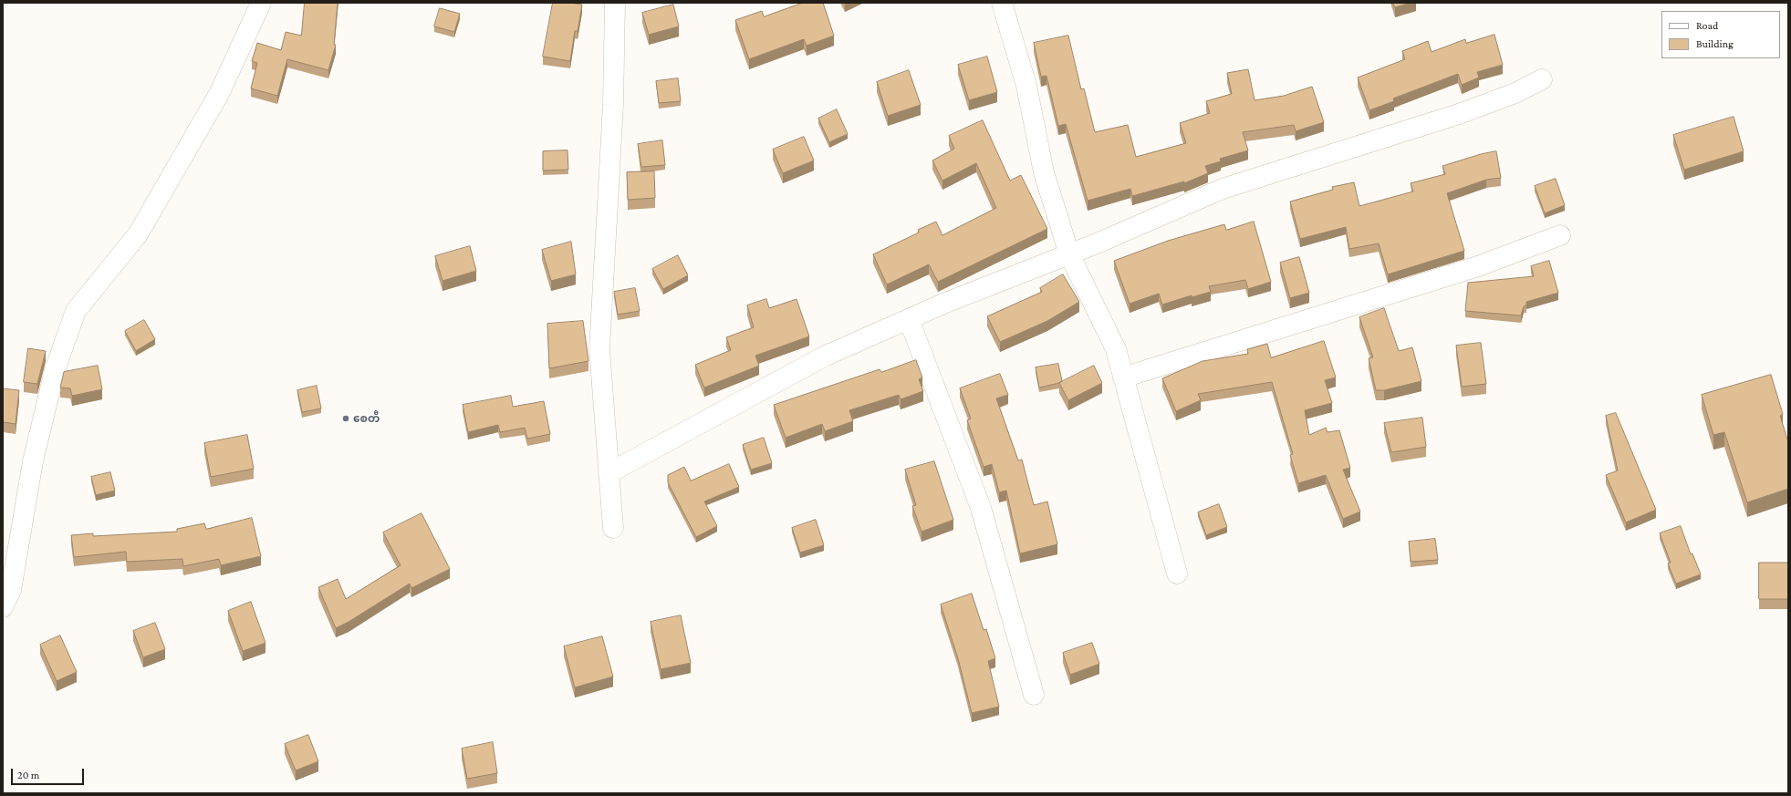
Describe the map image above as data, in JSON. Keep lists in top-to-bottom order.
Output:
{
  "places": ["စေတီ"],
  "legend": ["Road", "Building"],
  "scale_bar": "20 m"
}
